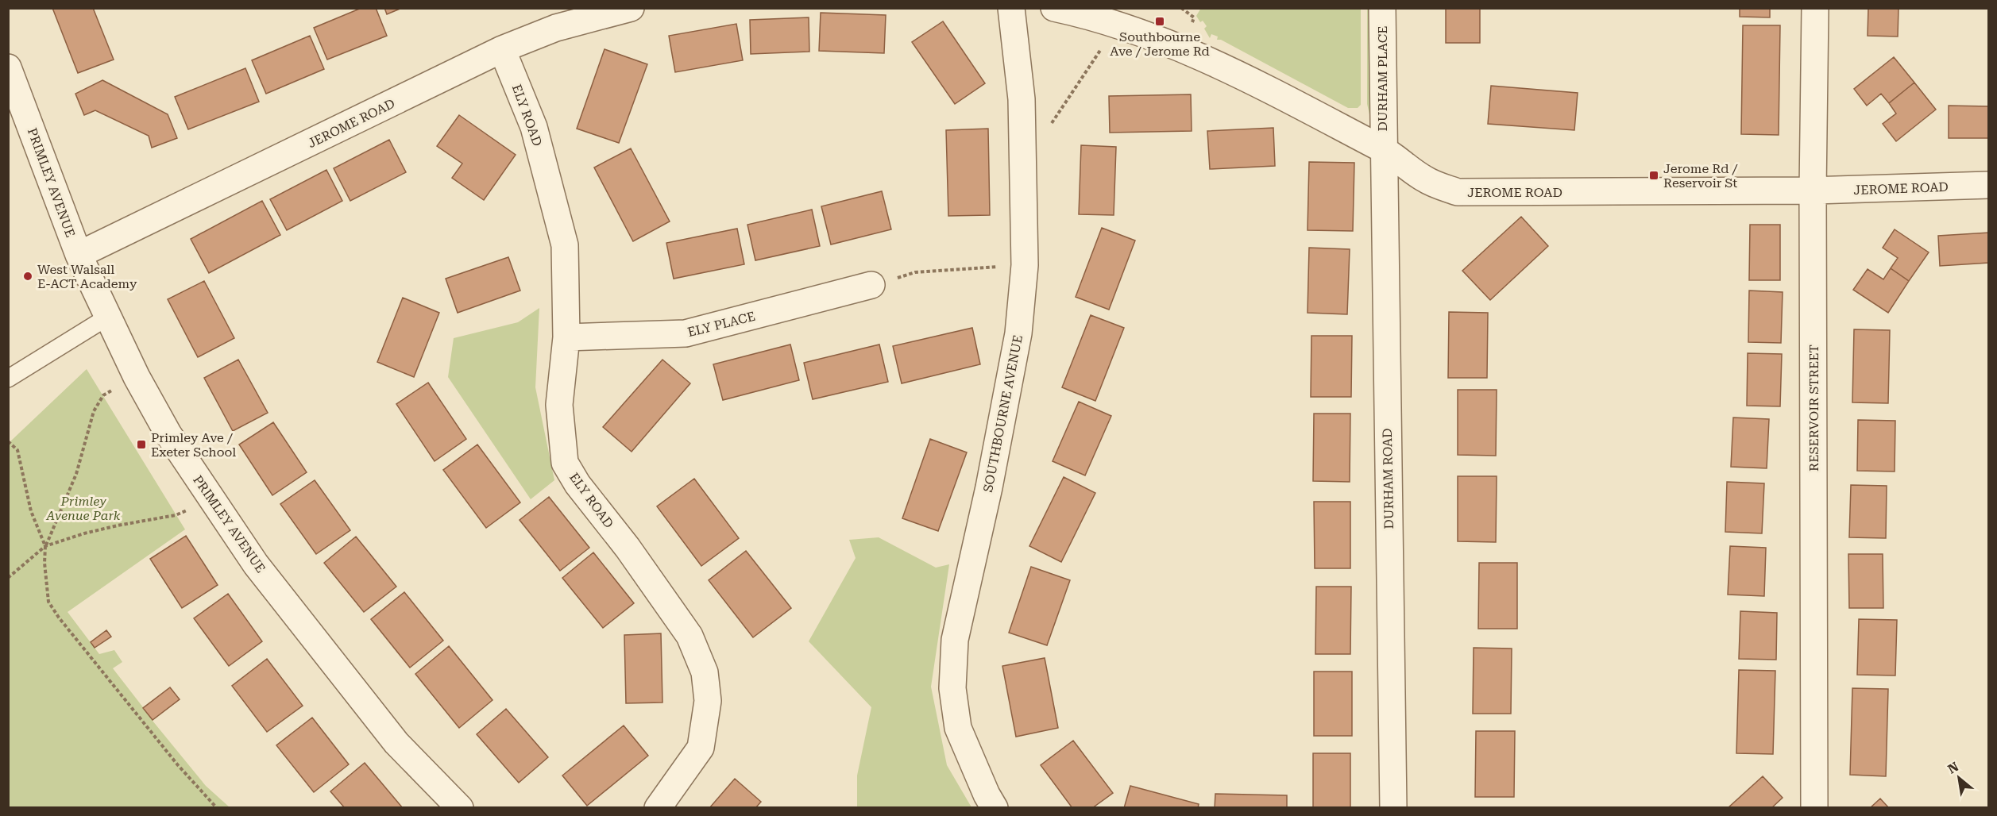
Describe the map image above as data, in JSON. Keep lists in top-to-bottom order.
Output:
{
  "streets": {
    "street": [
      "DURHAM PLACE",
      "ELY ROAD",
      "JEROME ROAD",
      "PRIMLEY AVENUE",
      "ELY PLACE",
      "RESERVOIR STREET",
      "SOUTHBOURNE AVENUE",
      "DURHAM ROAD"
    ]
  },
  "crossings": [
    ["DURHAM PLACE", "JEROME ROAD"],
    ["DURHAM PLACE", "DURHAM ROAD"],
    ["ELY ROAD", "JEROME ROAD"],
    ["ELY ROAD", "ELY PLACE"],
    ["JEROME ROAD", "PRIMLEY AVENUE"],
    ["JEROME ROAD", "RESERVOIR STREET"],
    ["JEROME ROAD", "DURHAM ROAD"]
  ],
  "parks": ["Primley Avenue Park"],
  "places": {
    "transit": ["Southbourne Ave / Jerome Rd", "Jerome Rd / Reservoir St", "Primley Ave / Exeter School"],
    "other": ["West Walsall E-ACT Academy"]
  },
  "north": "top left"
}
